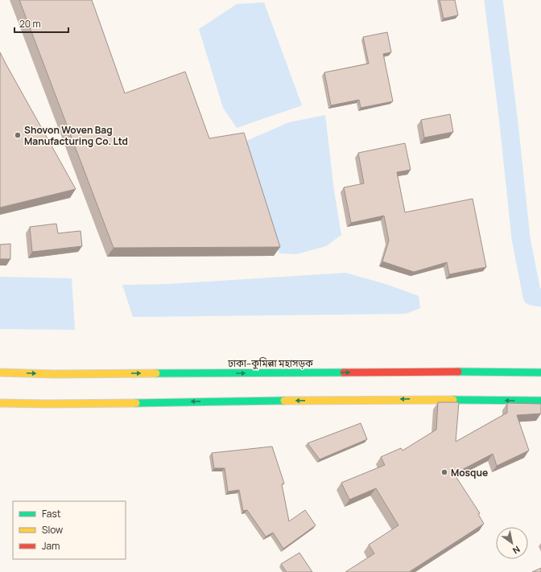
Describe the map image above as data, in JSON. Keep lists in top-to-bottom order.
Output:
{
  "streets": {
    "highway": ["ঢাকা–কুমিল্লা মহাসড়ক"]
  },
  "places": ["Shovon Woven Bag Manufacturing Co. Ltd", "Mosque"],
  "legend": ["Fast", "Slow", "Jam"],
  "scale_bar": "20 m",
  "north": "bottom right"
}
